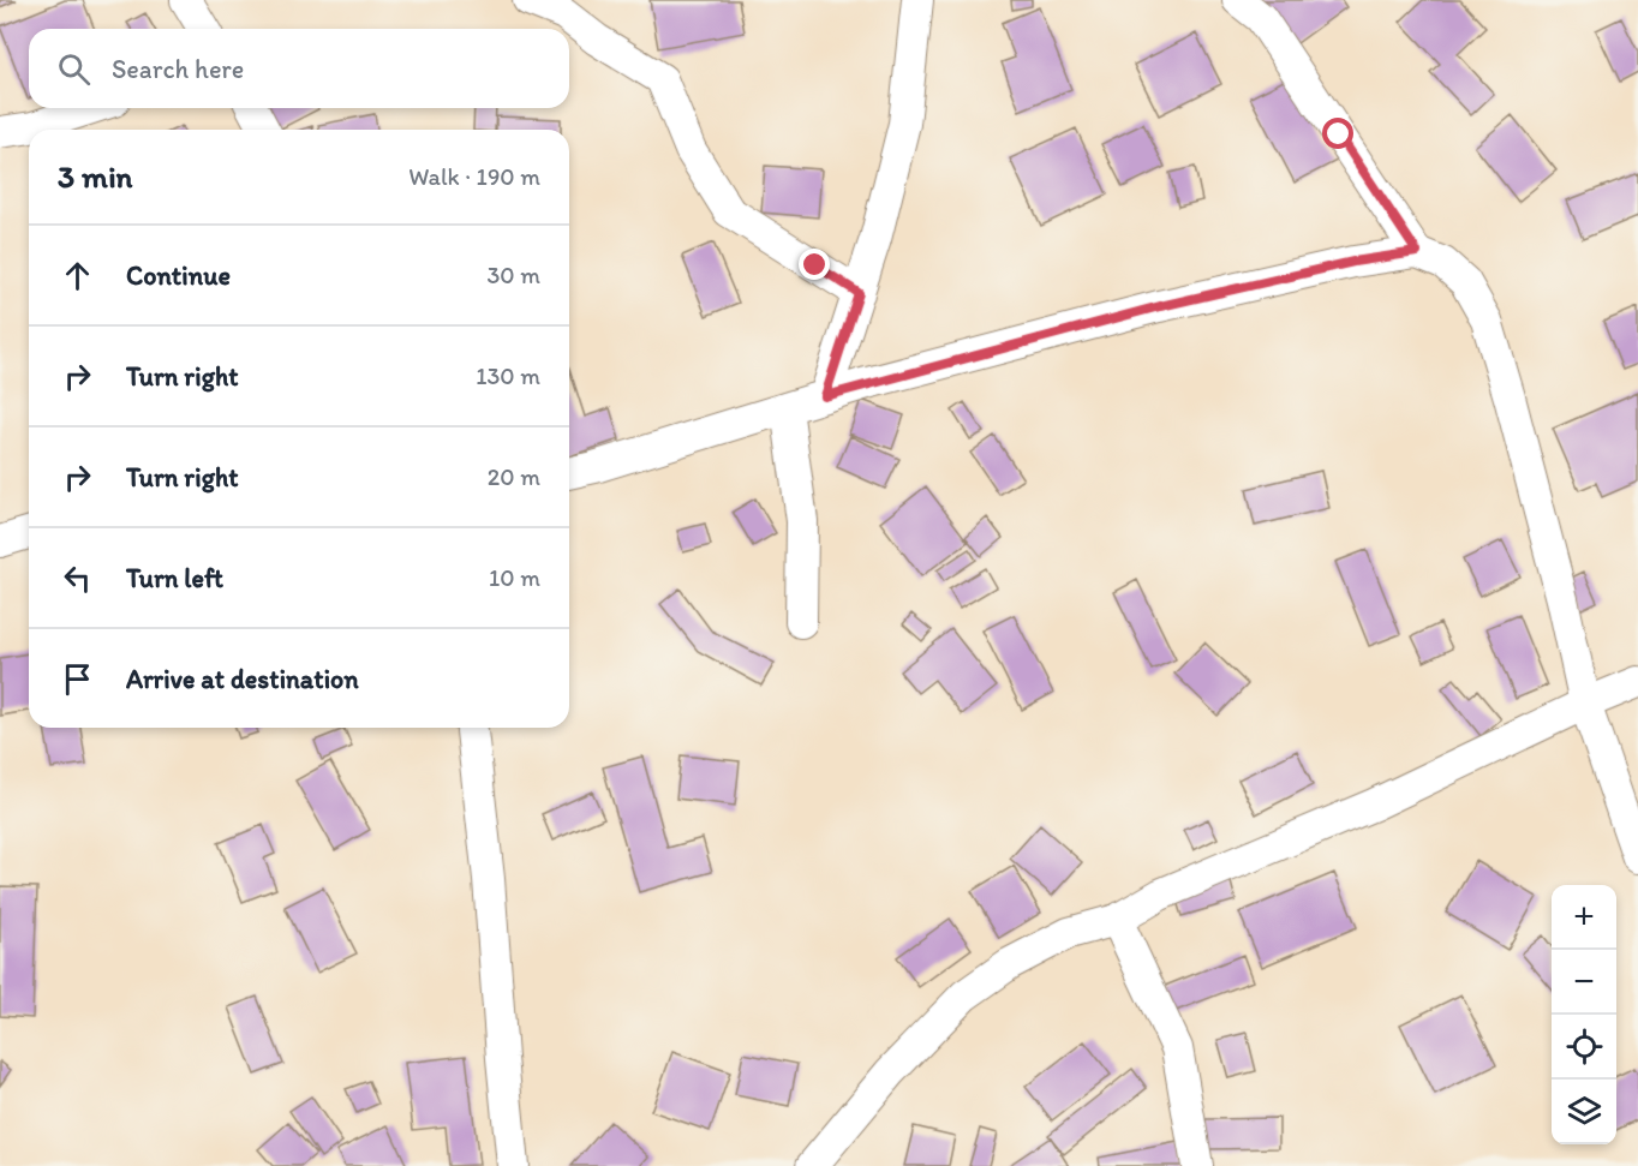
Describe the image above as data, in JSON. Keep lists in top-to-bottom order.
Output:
{
  "page": {
    "search": "Search here",
    "heading": ["3 min", "Walk · 190 m"],
    "list": [
      ["Continue", "30 m"],
      ["Turn right", "130 m"],
      ["Turn right", "20 m"],
      ["Turn left", "10 m"],
      "Arrive at destination"
    ],
    "map_buttons": ["+", "−"]
  }
}
